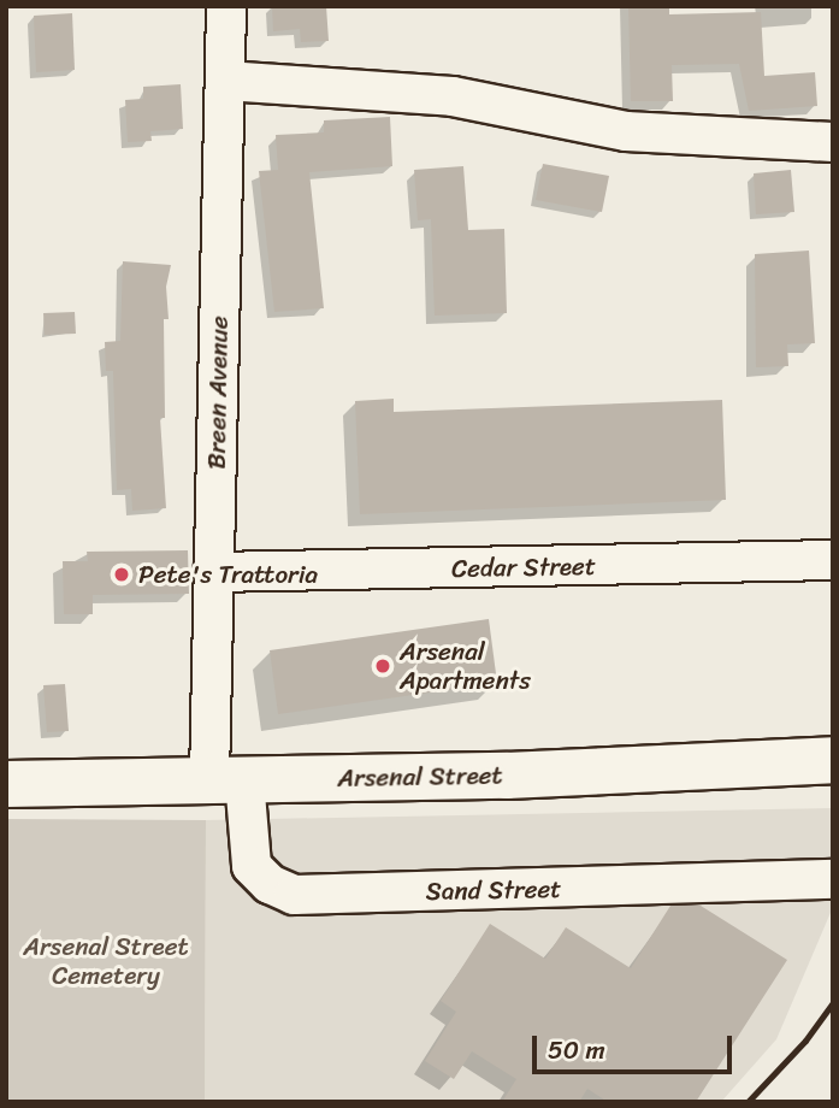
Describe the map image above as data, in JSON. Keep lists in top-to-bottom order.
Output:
{
  "streets": {
    "highway": ["Arsenal Street"],
    "street": ["Breen Avenue", "Cedar Street", "Sand Street"]
  },
  "crossings": [
    ["Breen Avenue", "Cedar Street"],
    ["Breen Avenue", "Arsenal Street"],
    ["Breen Avenue", "Sand Street"],
    ["Arsenal Street", "Sand Street"]
  ],
  "parks": ["Arsenal Street Cemetery"],
  "places": ["Pete's Trattoria", "Arsenal Apartments"],
  "scale_bar": "50 m"
}
